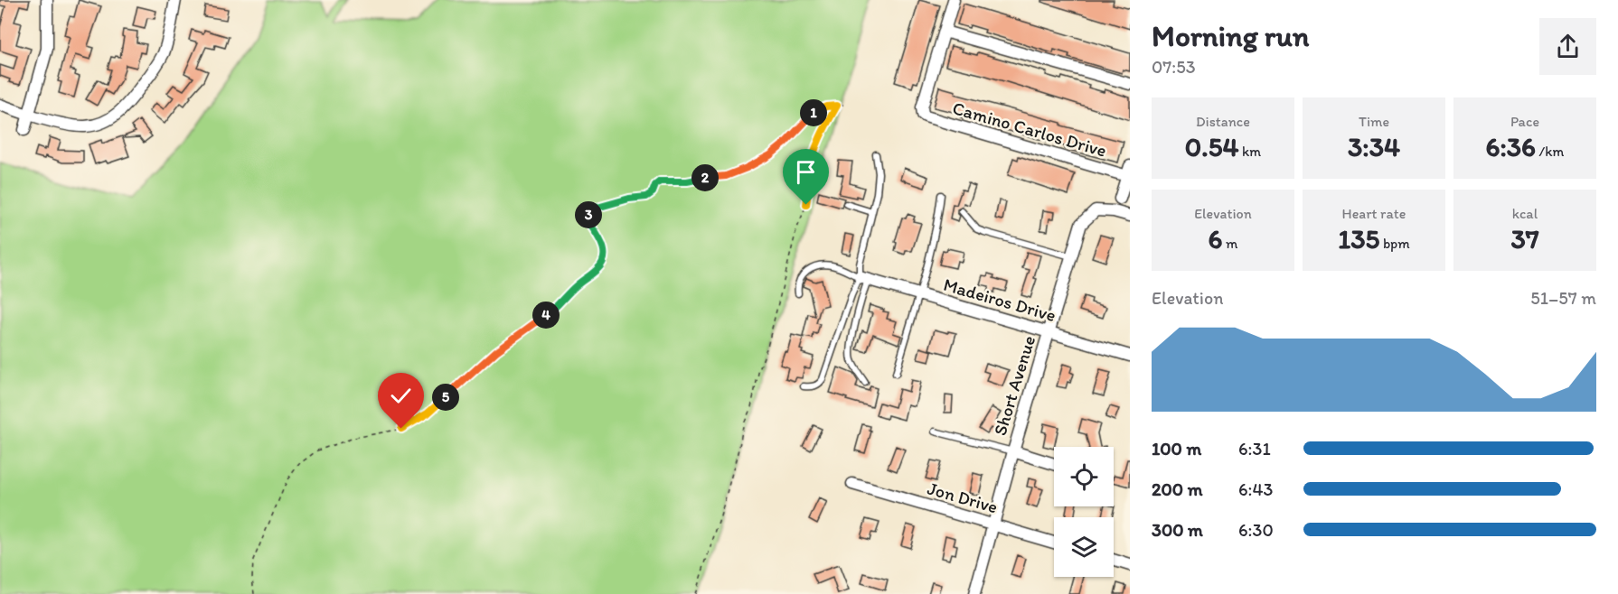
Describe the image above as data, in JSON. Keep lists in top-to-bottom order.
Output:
{
  "streets": {
    "street": [
      "Camino Carlos Drive",
      "Madeiros Drive",
      "Short Avenue",
      "Jon Drive"
    ]
  },
  "crossings": [
    ["Madeiros Drive", "Short Avenue"],
    ["Short Avenue", "Jon Drive"]
  ],
  "page": {
    "heading": ["Morning run", "07:53"],
    "stats": [
      ["Distance", "0.54 km"],
      ["Time", "3:34"],
      ["Pace", "6:36 /km"],
      ["Elevation", "6 m"],
      ["Heart rate", "135 bpm"],
      ["kcal", "37"]
    ],
    "pins": [
      "1",
      "2",
      "3",
      "4",
      "5"
    ],
    "chart": ["Elevation", "51–57 m"],
    "list": [
      {
        "name": "100 m",
        "note": "6:31"
      },
      {
        "name": "200 m",
        "note": "6:43"
      },
      {
        "name": "300 m",
        "note": "6:30"
      }
    ]
  }
}
